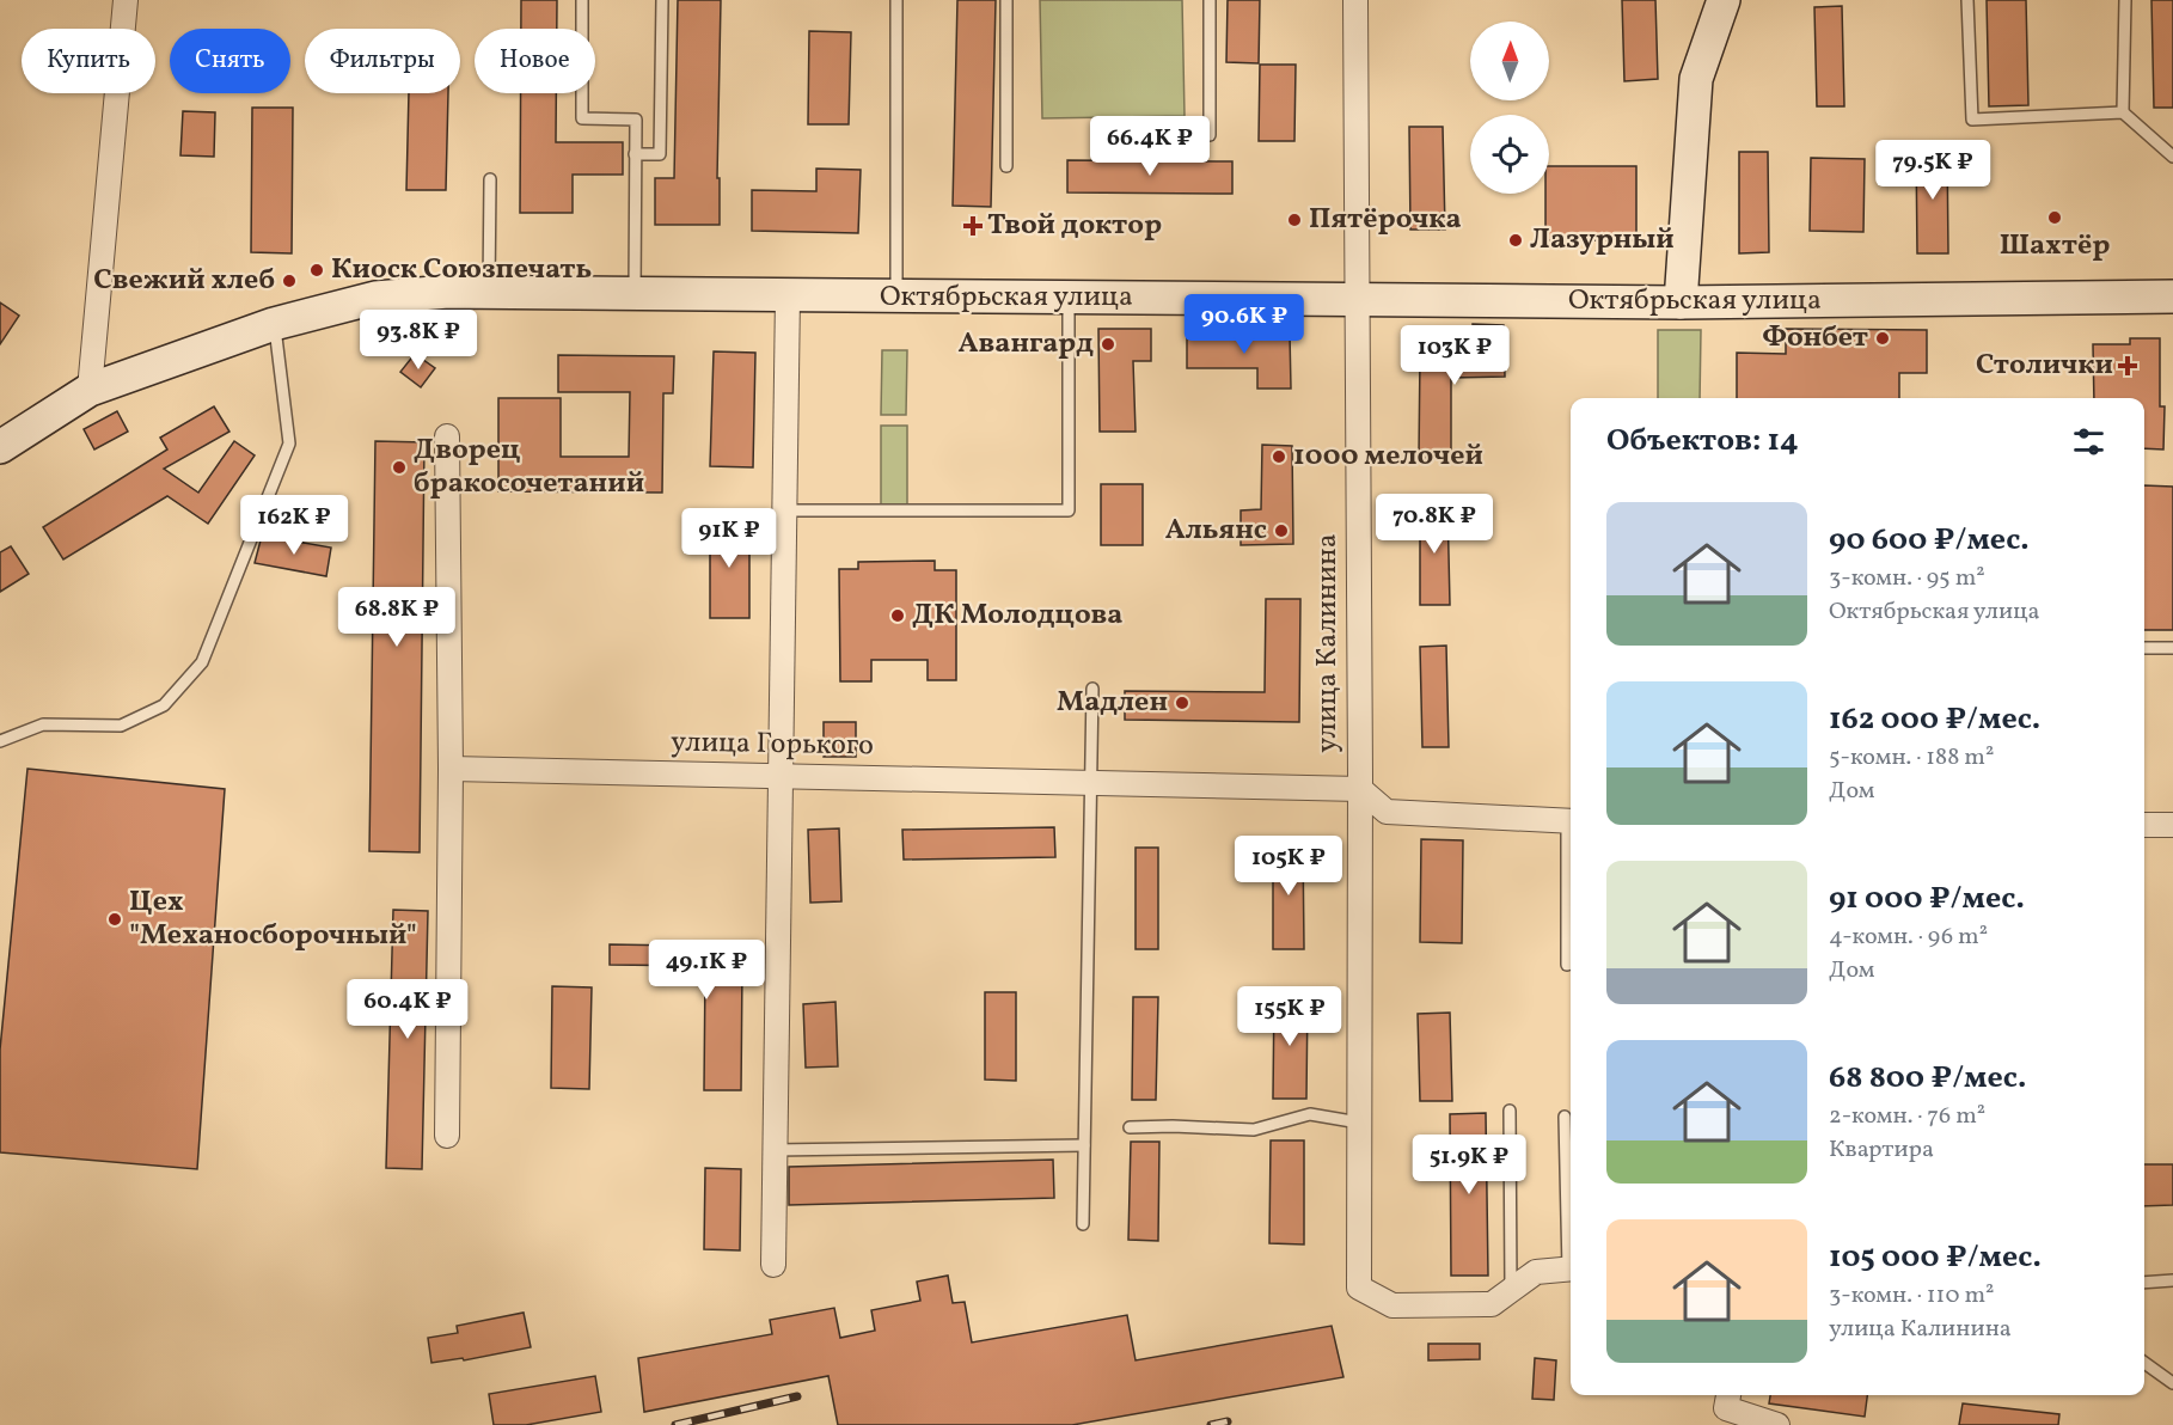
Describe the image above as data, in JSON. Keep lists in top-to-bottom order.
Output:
{
  "streets": {
    "main road": ["Октябрьская улица"],
    "street": ["улица Калинина", "улица Горького"]
  },
  "crossings": [
    ["Октябрьская улица", "улица Калинина"],
    ["улица Калинина", "улица Горького"]
  ],
  "places": {
    "other": [
      "Шахтёр",
      "Пятёрочка",
      "Лазурный",
      "Киоск Союзпечать",
      "Свежий хлеб",
      "Фонбет",
      "Авангард",
      "1000 мелочей",
      "Дворец бракосочетаний",
      "Альянс",
      "ДК Молодцова",
      "Мадлен",
      "Цех \"Механосборочный\""
    ],
    "health": ["Твой доктор", "Столички"]
  },
  "north": "top",
  "page": {
    "chip": [
      "Купить",
      "Снять",
      "Фильтры",
      "Новое"
    ],
    "price": [
      "66.4K ₽",
      "79.5K ₽",
      "90.6K ₽",
      "93.8K ₽",
      "103K ₽",
      "70.8K ₽",
      "162K ₽",
      "91K ₽",
      "68.8K ₽",
      "105K ₽",
      "49.1K ₽",
      "60.4K ₽",
      "155K ₽",
      "51.9K ₽"
    ],
    "heading": "Объектов: 14",
    "list": [
      {
        "name": "90 600 ₽/мес.",
        "note": "3-комн. · 95 m² · Октябрьская улица"
      },
      {
        "name": "162 000 ₽/мес.",
        "note": "5-комн. · 188 m² · Дом"
      },
      {
        "name": "91 000 ₽/мес.",
        "note": "4-комн. · 96 m² · Дом"
      },
      {
        "name": "68 800 ₽/мес.",
        "note": "2-комн. · 76 m² · Квартира"
      },
      {
        "name": "105 000 ₽/мес.",
        "note": "3-комн. · 110 m² · улица Калинина"
      }
    ]
  }
}
